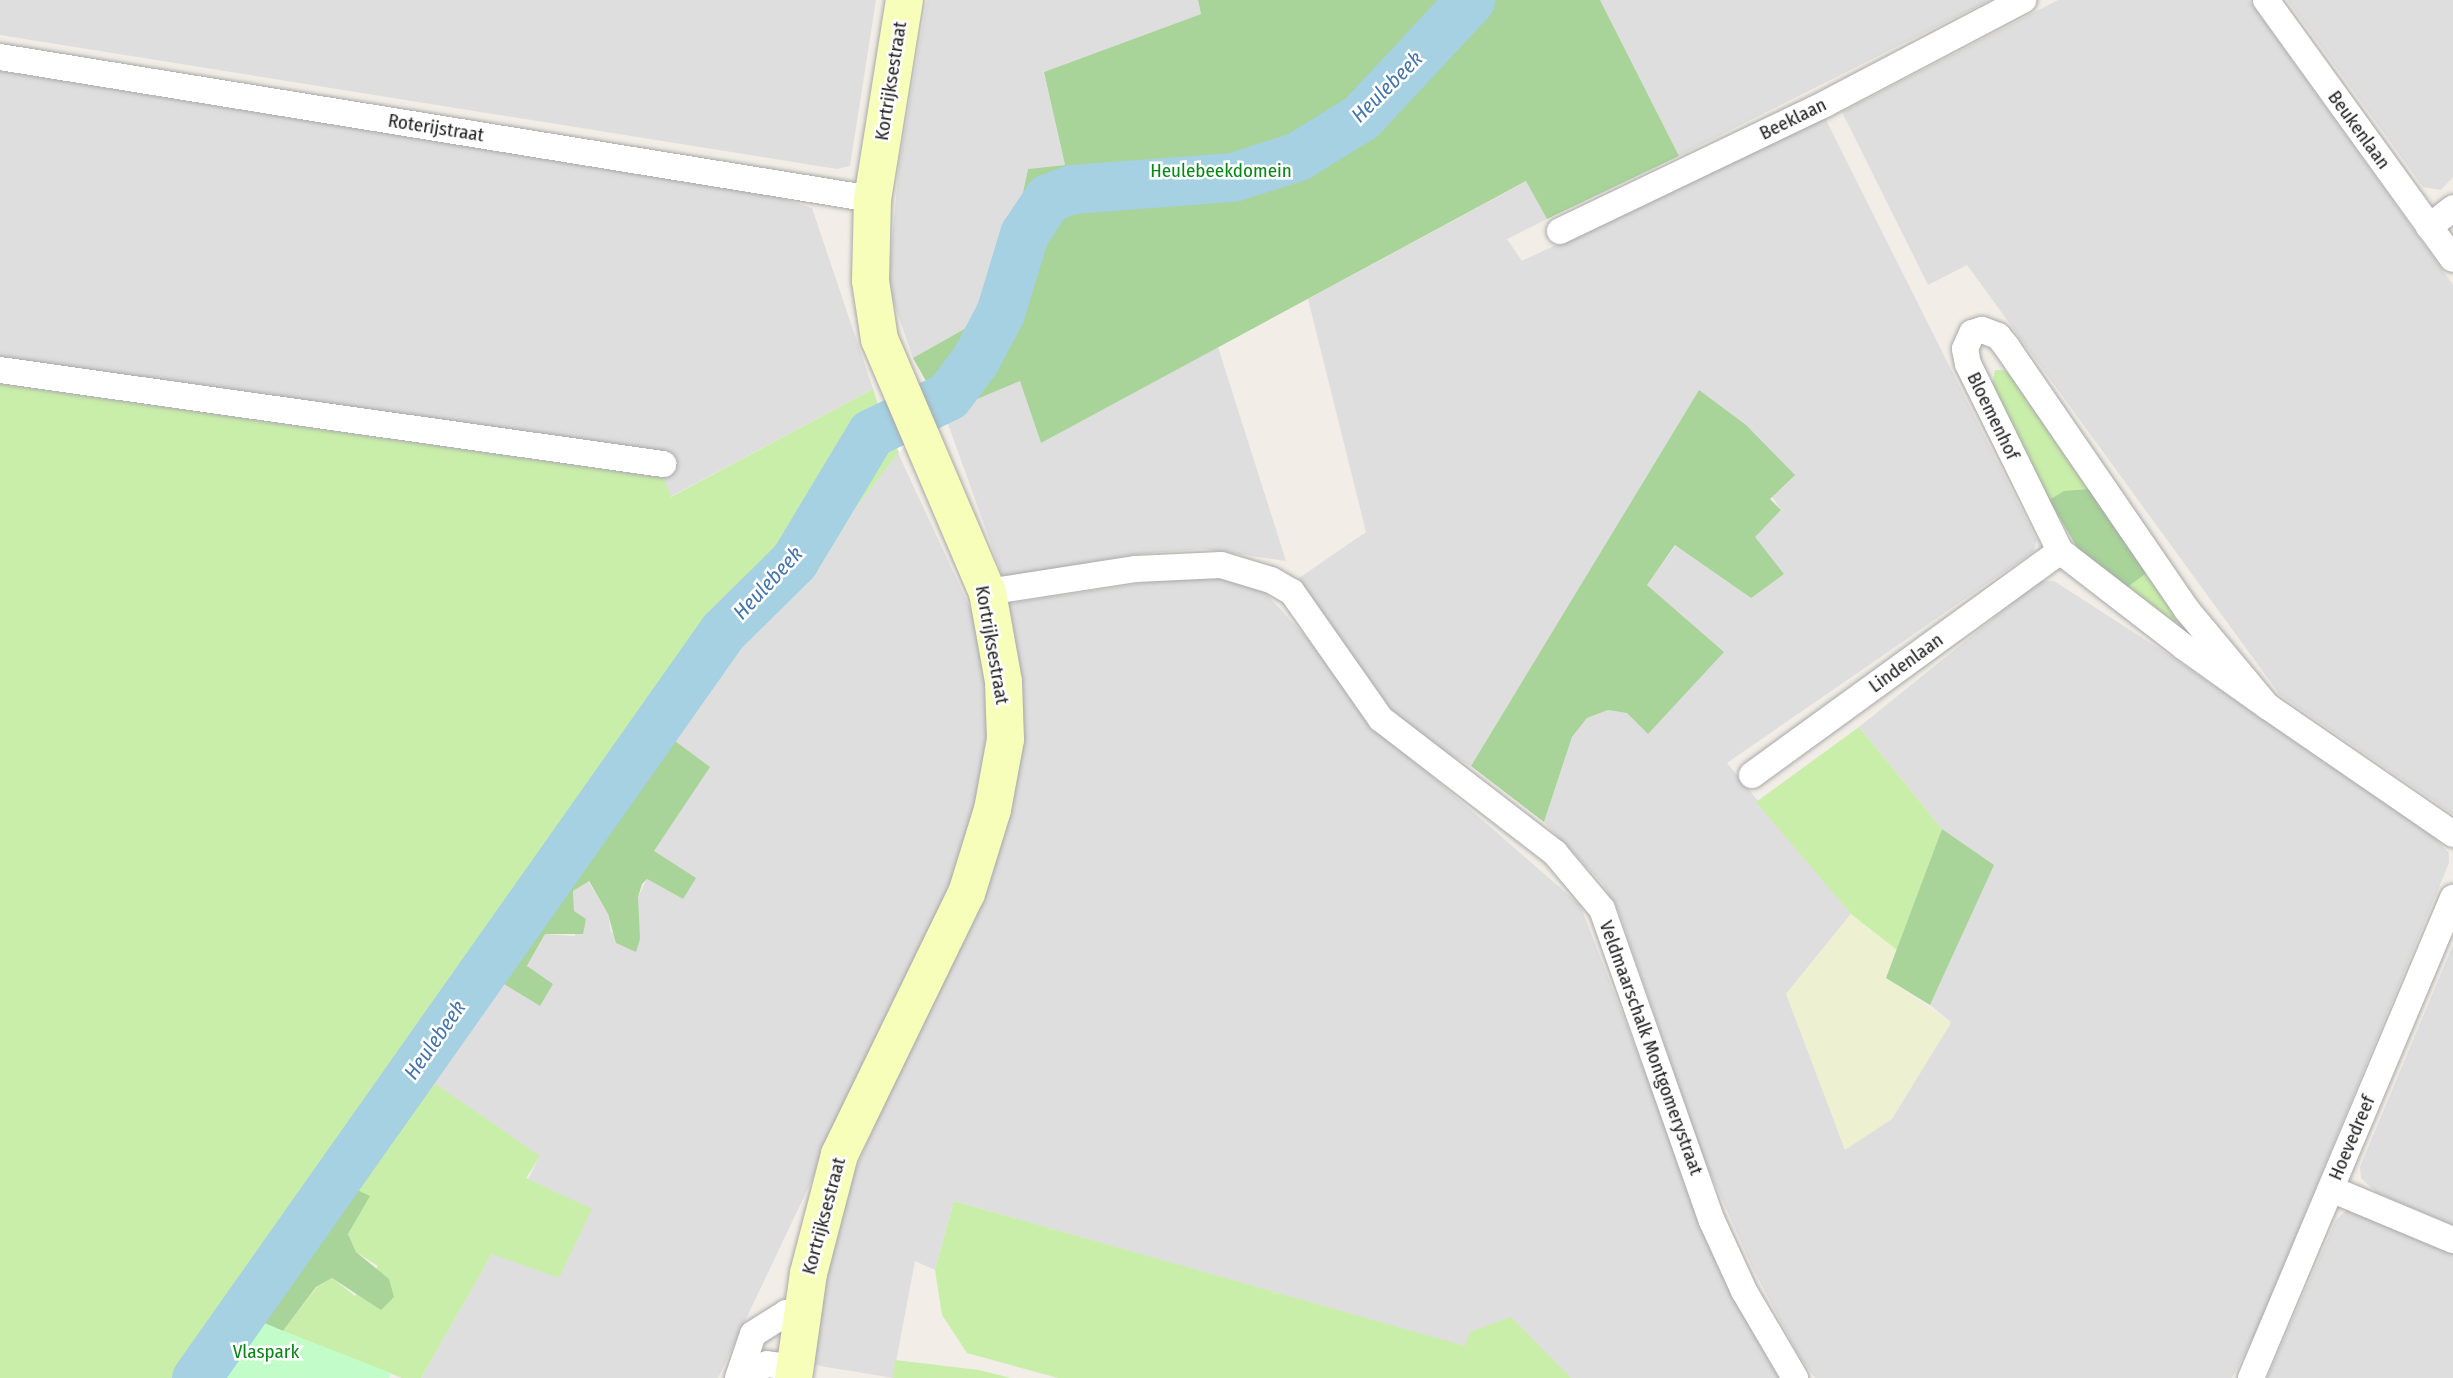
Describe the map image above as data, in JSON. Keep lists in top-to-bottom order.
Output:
{
  "streets": {
    "street": [
      "Kortrijksestraat",
      "Beeklaan",
      "Roterijstraat",
      "Beukenlaan",
      "Bloemenhof",
      "Lindenlaan",
      "Veldmaarschalk Montgomerystraat",
      "Hoevedreef"
    ]
  },
  "crossings": [
    ["Kortrijksestraat", "Roterijstraat"],
    ["Kortrijksestraat", "Veldmaarschalk Montgomerystraat"],
    ["Bloemenhof", "Lindenlaan"]
  ],
  "water": ["Heulebeek"],
  "parks": ["Heulebeekdomein", "Vlaspark"]
}
